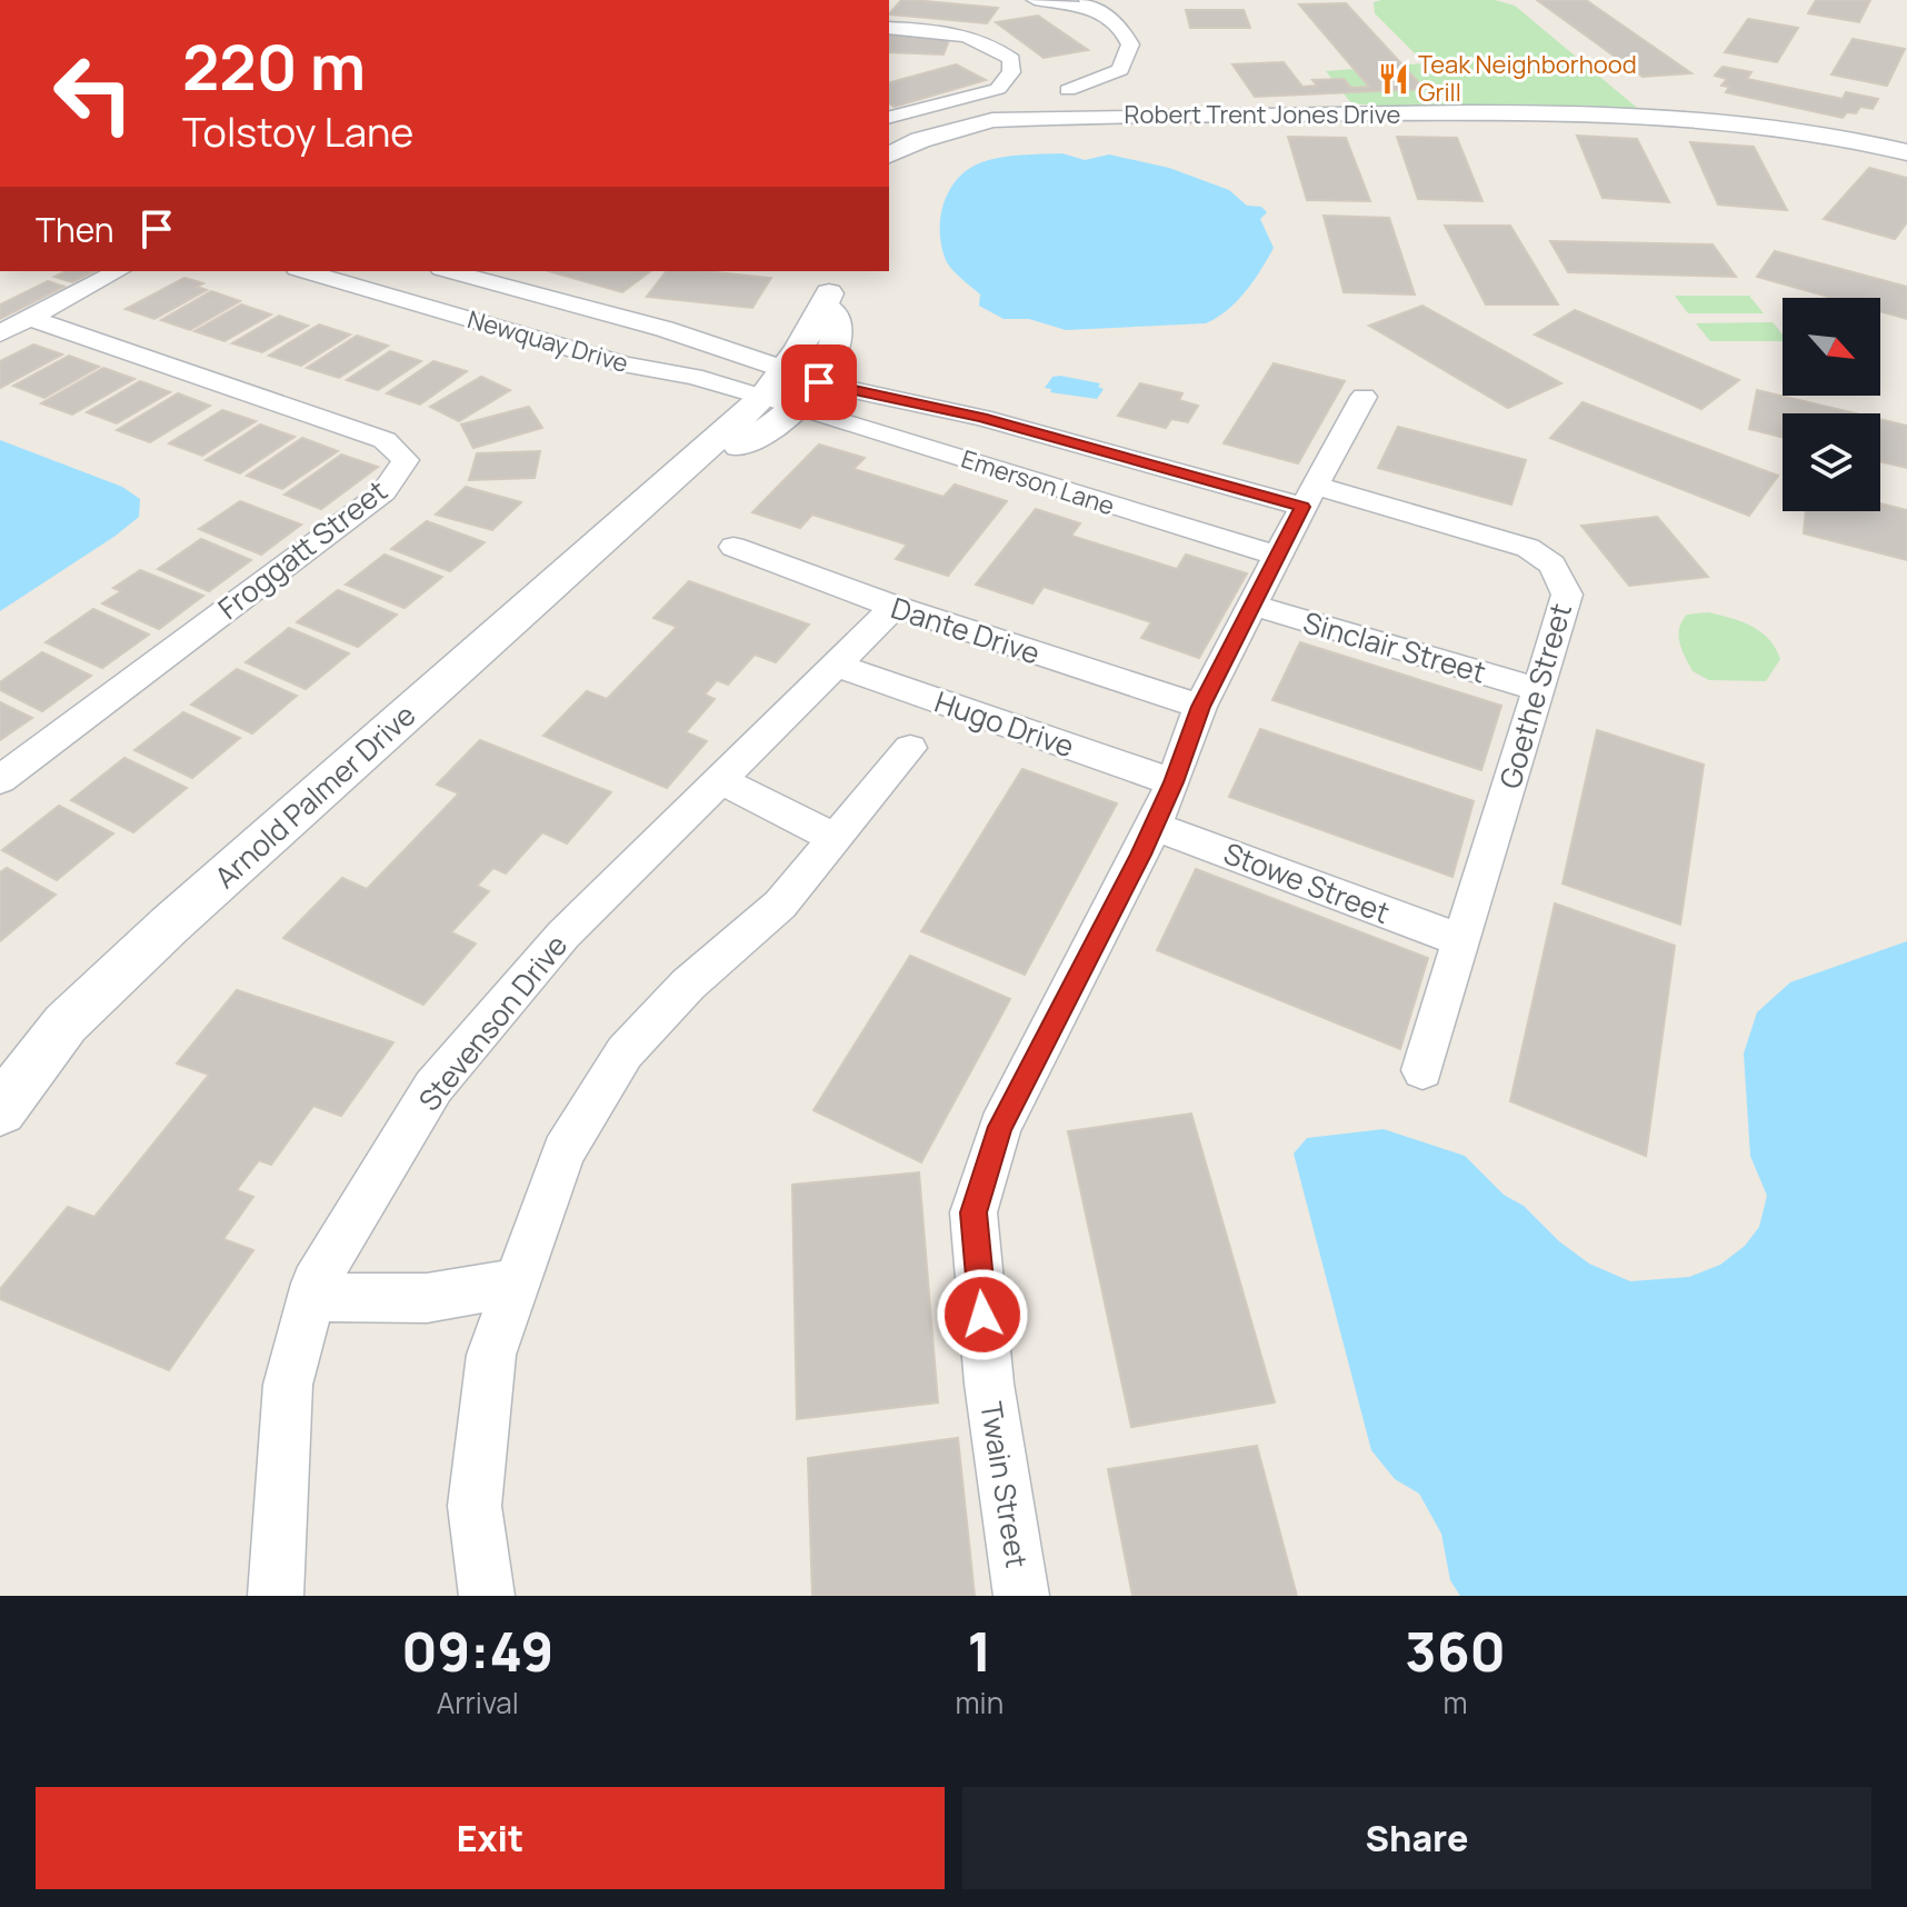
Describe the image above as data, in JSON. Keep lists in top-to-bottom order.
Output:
{
  "streets": {
    "street": [
      "Robert Trent Jones Drive",
      "Newquay Drive",
      "Emerson Lane",
      "Froggatt Street",
      "Dante Drive",
      "Sinclair Street",
      "Goethe Street",
      "Hugo Drive",
      "Arnold Palmer Drive",
      "Stowe Street",
      "Stevenson Drive",
      "Twain Street"
    ]
  },
  "crossings": [
    ["Newquay Drive", "Emerson Lane"],
    ["Newquay Drive", "Goethe Street"],
    ["Newquay Drive", "Arnold Palmer Drive"],
    ["Emerson Lane", "Goethe Street"],
    ["Emerson Lane", "Arnold Palmer Drive"],
    ["Emerson Lane", "Twain Street"],
    ["Dante Drive", "Stevenson Drive"],
    ["Dante Drive", "Twain Street"],
    ["Sinclair Street", "Goethe Street"],
    ["Sinclair Street", "Twain Street"],
    ["Goethe Street", "Arnold Palmer Drive"],
    ["Goethe Street", "Stowe Street"],
    ["Goethe Street", "Twain Street"],
    ["Hugo Drive", "Stevenson Drive"],
    ["Hugo Drive", "Twain Street"],
    ["Stowe Street", "Twain Street"]
  ],
  "places": {
    "restaurant": ["Teak Neighborhood Grill"]
  },
  "north": "bottom right",
  "page": {
    "turn": ["220 m", "Tolstoy Lane"],
    "then": "Then",
    "eta": [
      "09:49",
      "Arrival",
      "1",
      "min",
      "360",
      "m"
    ],
    "buttons": ["Exit", "Share"]
  }
}
